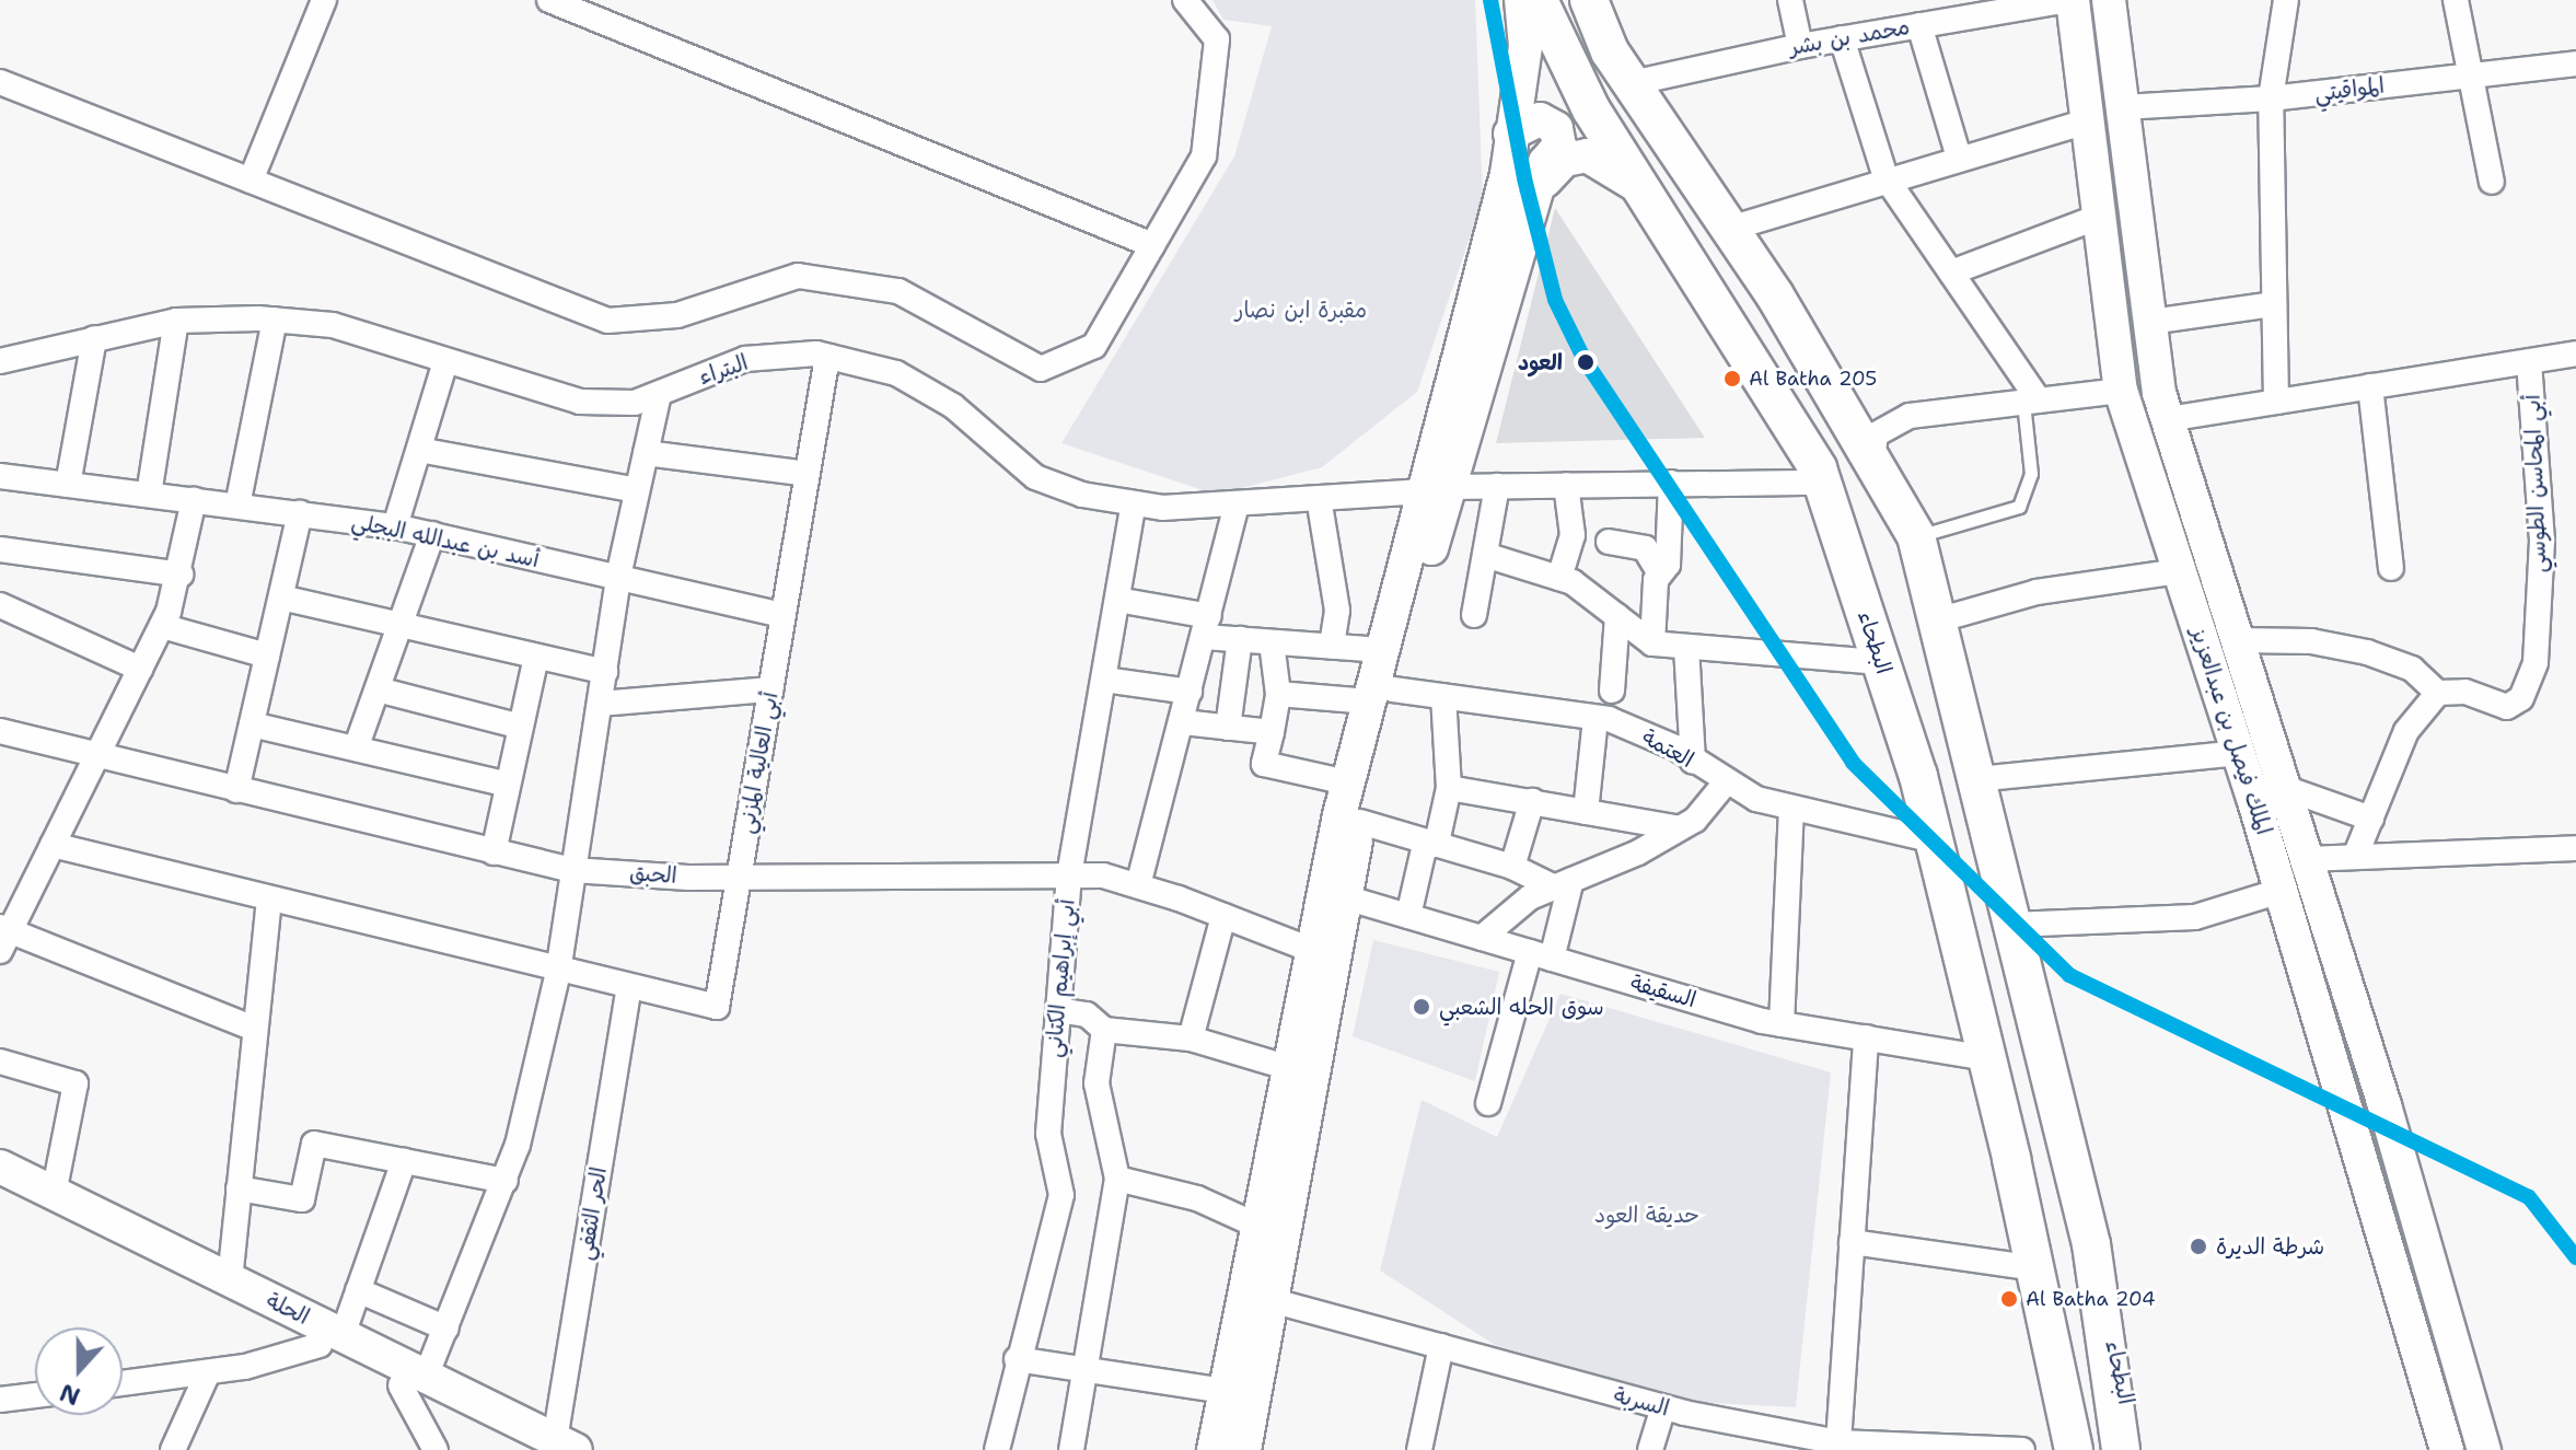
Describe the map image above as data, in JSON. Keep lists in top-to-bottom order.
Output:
{
  "streets": {
    "main road": ["البطحاء"],
    "street": [
      "محمد بن بشر",
      "المواقيتي",
      "البتراء",
      "أبي المحاسن الطوسي",
      "أسد بن عبدالله البجلي",
      "الملك فيصل بن عبدالعزيز",
      "العتمة",
      "أبي العالية المزني",
      "الحبق",
      "أبي إبراهيم الكتاني",
      "السقيفة",
      "الحر الثقفي",
      "الحلة",
      "السربة"
    ]
  },
  "crossings": [
    ["محمد بن بشر", "البطحاء"],
    ["محمد بن بشر", "الملك فيصل بن عبدالعزيز"],
    ["المواقيتي", "الملك فيصل بن عبدالعزيز"],
    ["البتراء", "البطحاء"],
    ["البتراء", "أبي العالية المزني"],
    ["البتراء", "أبي إبراهيم الكتاني"],
    ["أسد بن عبدالله البجلي", "أبي العالية المزني"],
    ["البطحاء", "العتمة"],
    ["البطحاء", "السقيفة"],
    ["أبي العالية المزني", "الحبق"],
    ["أبي العالية المزني", "الحر الثقفي"],
    ["الحبق", "أبي إبراهيم الكتاني"],
    ["الحر الثقفي", "الحلة"]
  ],
  "parks": ["مقبرة ابن نصار", "حديقة العود"],
  "places": [
    "العود",
    "Al Batha 205",
    "سوق الحله الشعبي",
    "شرطة الديرة",
    "Al Batha 204"
  ],
  "north": "bottom"
}
